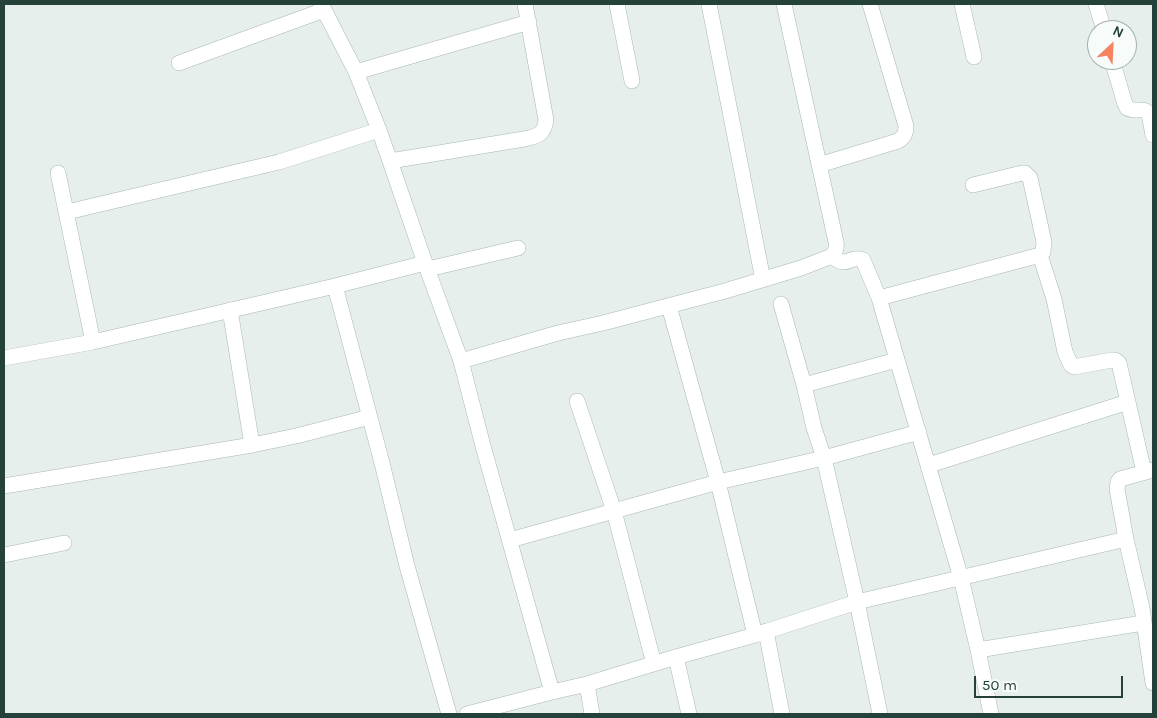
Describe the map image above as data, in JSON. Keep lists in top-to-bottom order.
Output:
{
  "scale_bar": "50 m",
  "north": "top right"
}
